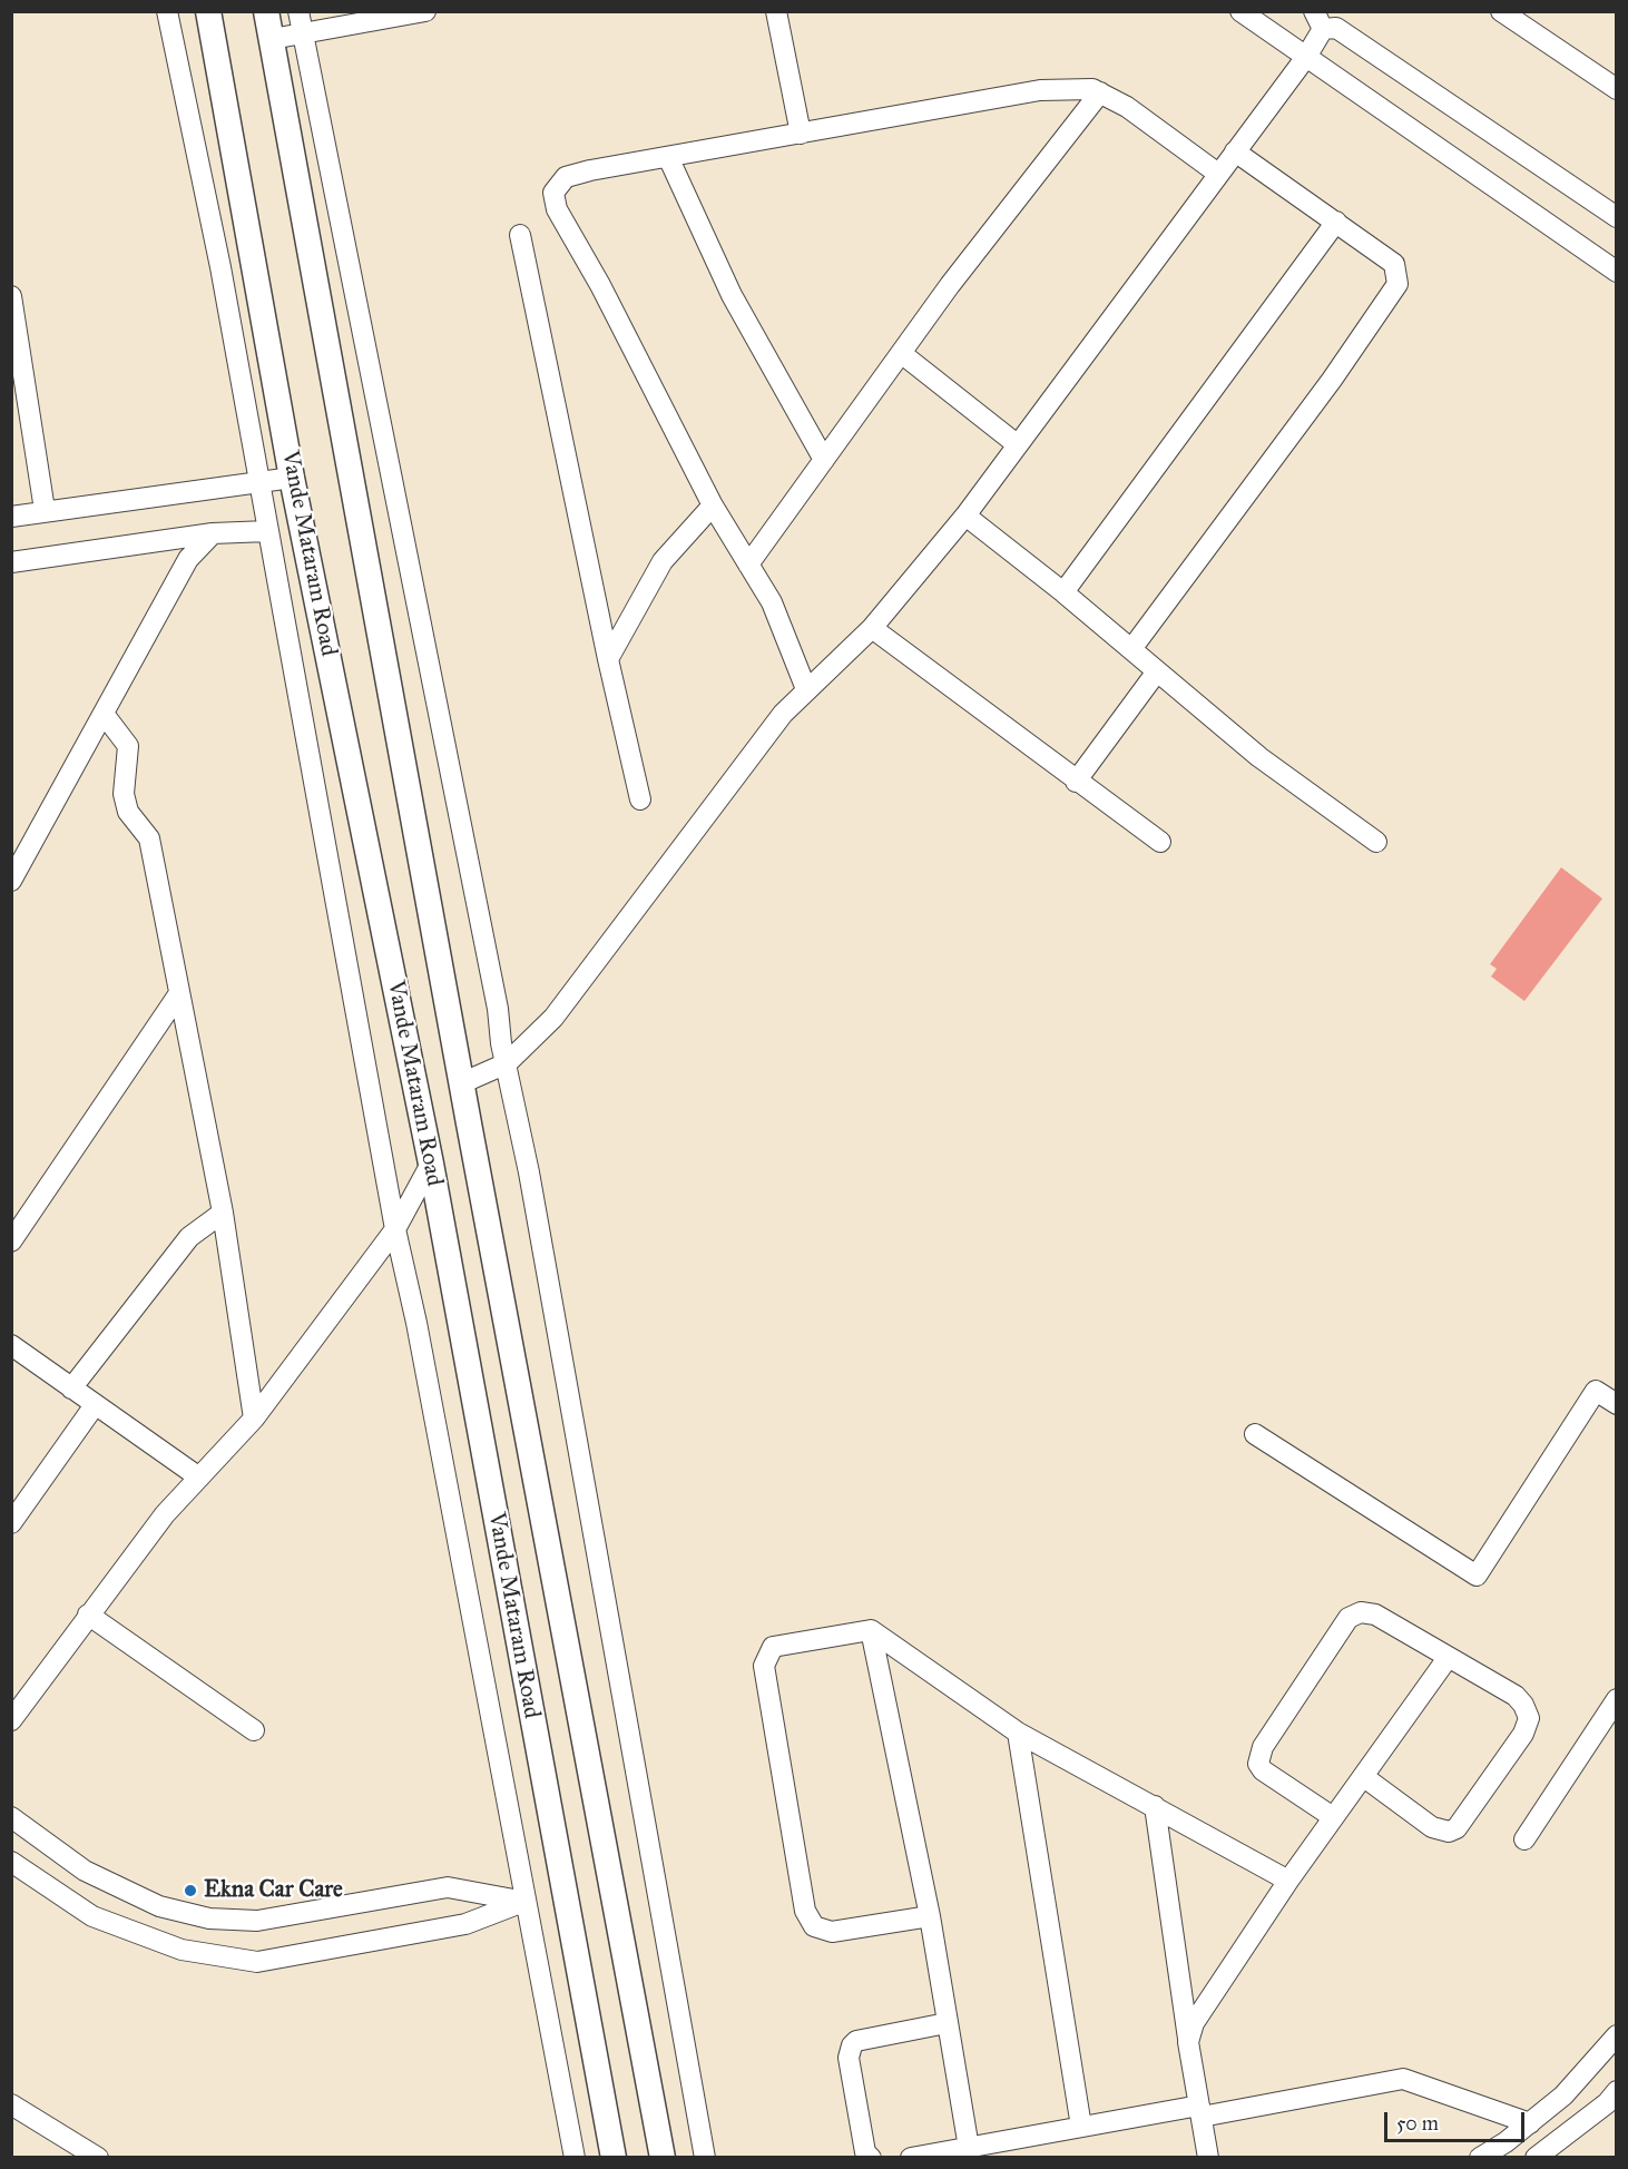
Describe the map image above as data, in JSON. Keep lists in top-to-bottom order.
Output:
{
  "streets": {
    "main road": ["Vande Mataram Road"]
  },
  "places": ["Ekna Car Care"],
  "scale_bar": "50 m"
}
